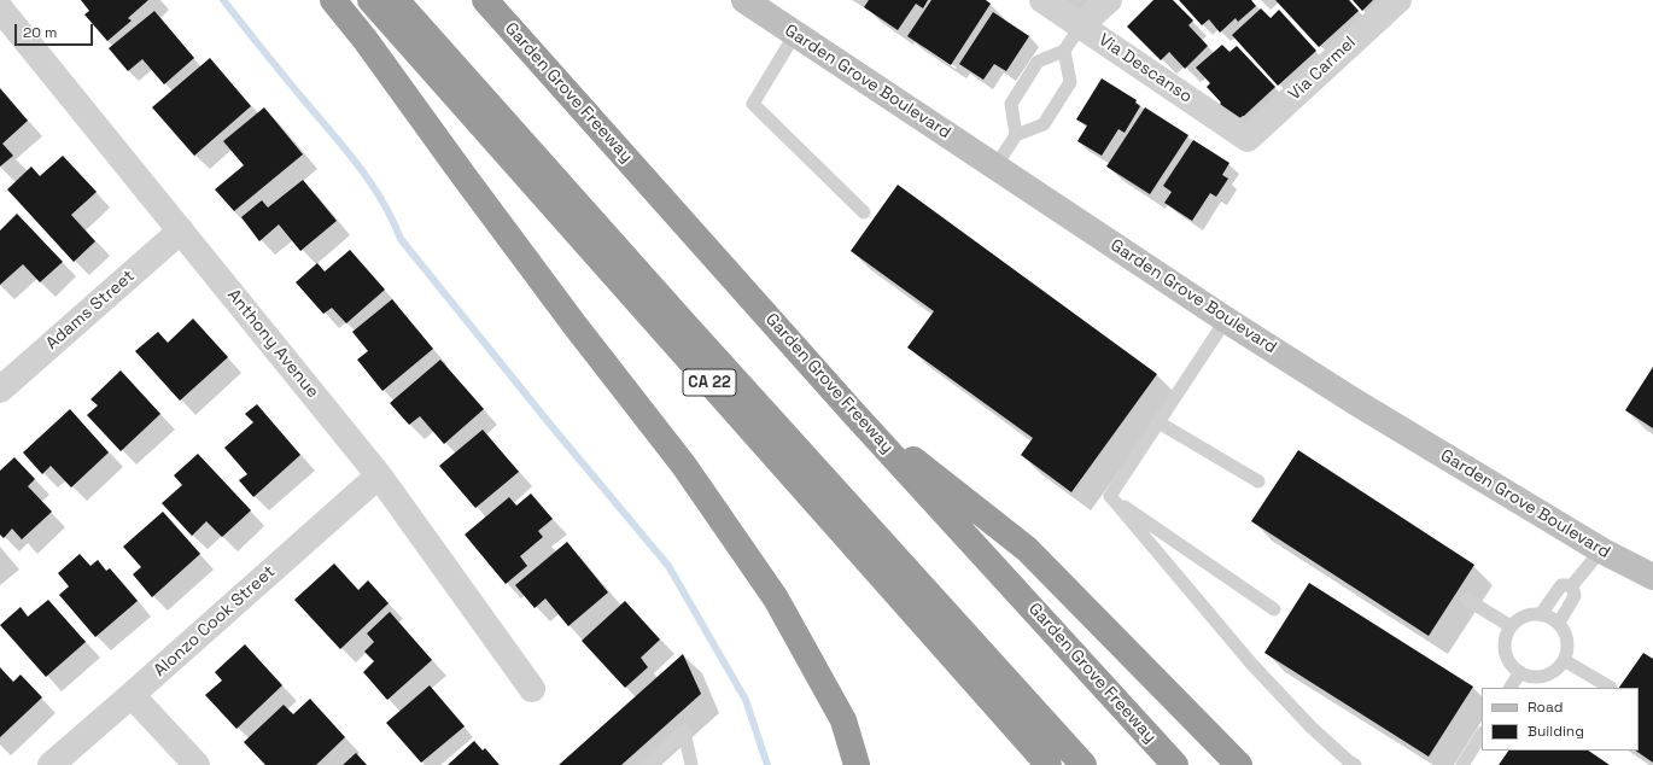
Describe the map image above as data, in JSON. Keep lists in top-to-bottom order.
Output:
{
  "streets": {
    "highway": ["Garden Grove Freeway", "CA 22"],
    "main road": ["Garden Grove Boulevard"],
    "street": [
      "Via Descanso",
      "Via Carmel",
      "Adams Street",
      "Anthony Avenue",
      "Alonzo Cook Street"
    ]
  },
  "crossings": [
    ["Via Descanso", "Via Carmel"],
    ["Adams Street", "Anthony Avenue"],
    ["Anthony Avenue", "Alonzo Cook Street"]
  ],
  "legend": ["Road", "Building"],
  "scale_bar": "20 m"
}
